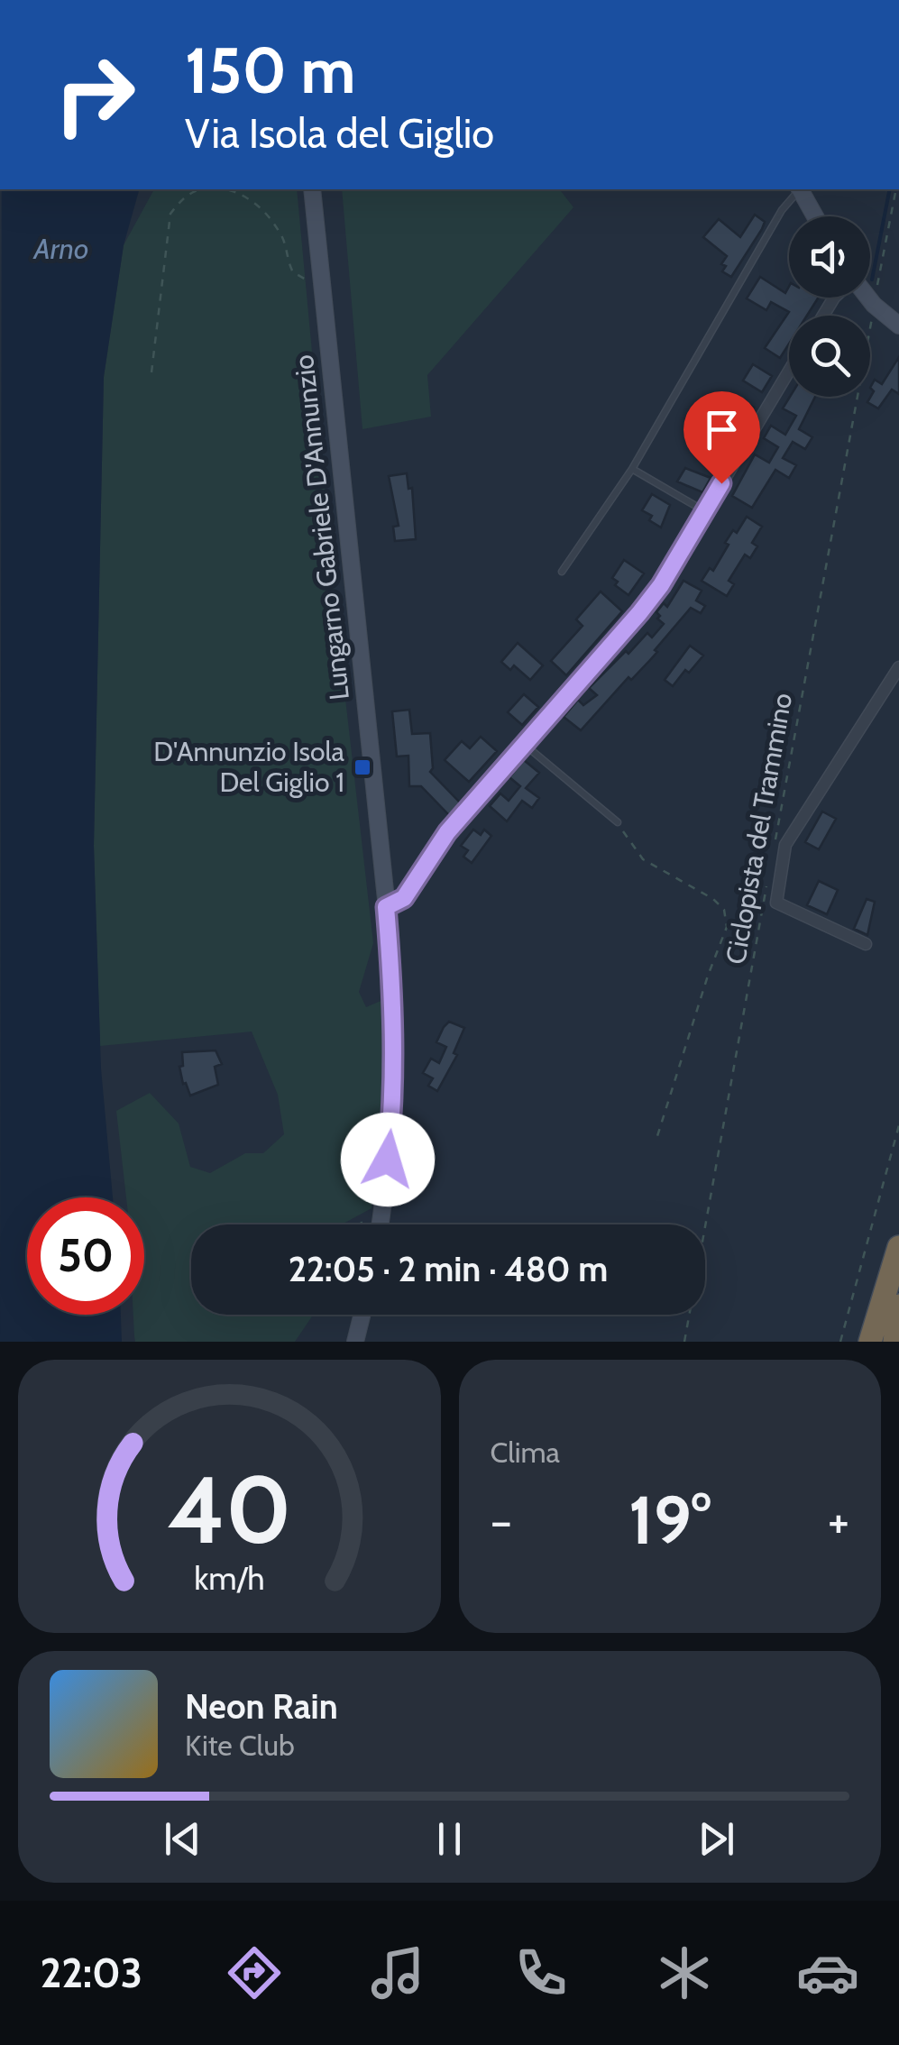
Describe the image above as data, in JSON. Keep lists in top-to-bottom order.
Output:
{
  "streets": {
    "main road": ["Lungarno Gabriele D'Annunzio"],
    "path": ["Ciclopista del Trammino"]
  },
  "water": ["Arno"],
  "places": {
    "transit": ["D'Annunzio Isola Del Giglio 1"]
  },
  "page": {
    "turn": ["150 m", "Via Isola del Giglio"],
    "limit": "50",
    "trip": "22:05 · 2 min · 480 m",
    "tile": "Clima",
    "heat": ["−", "19°", "+"],
    "song": ["Neon Rain", "Kite Club"],
    "tabs": "22:03",
    "gauge": ["40", "km/h"]
  }
}
